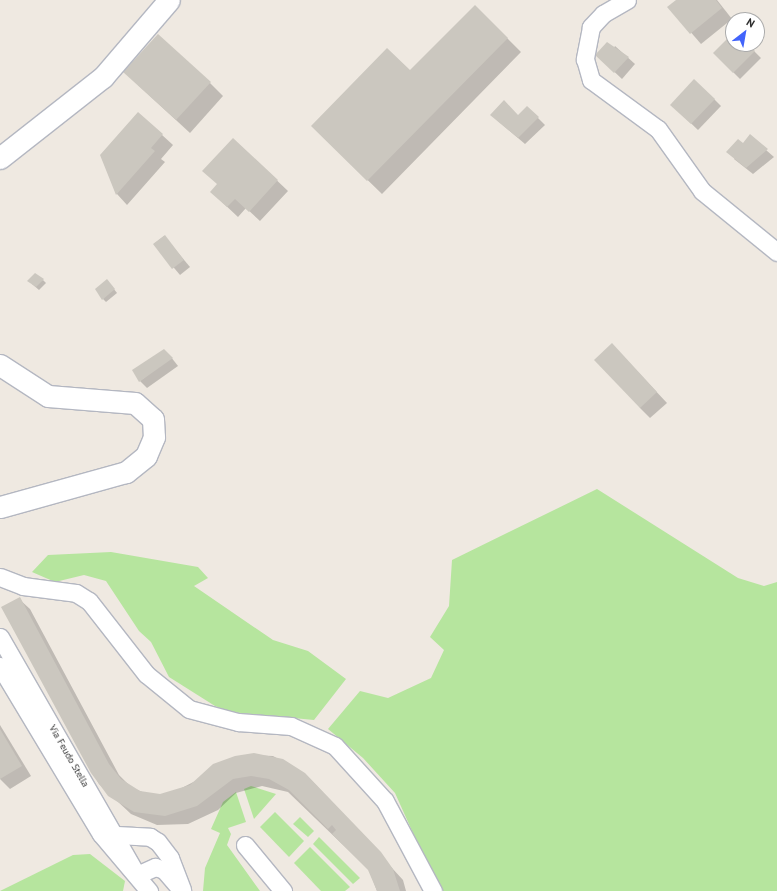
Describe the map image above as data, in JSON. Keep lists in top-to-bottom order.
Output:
{
  "streets": {
    "street": ["Via Feudo Stella"]
  },
  "north": "top right"
}
